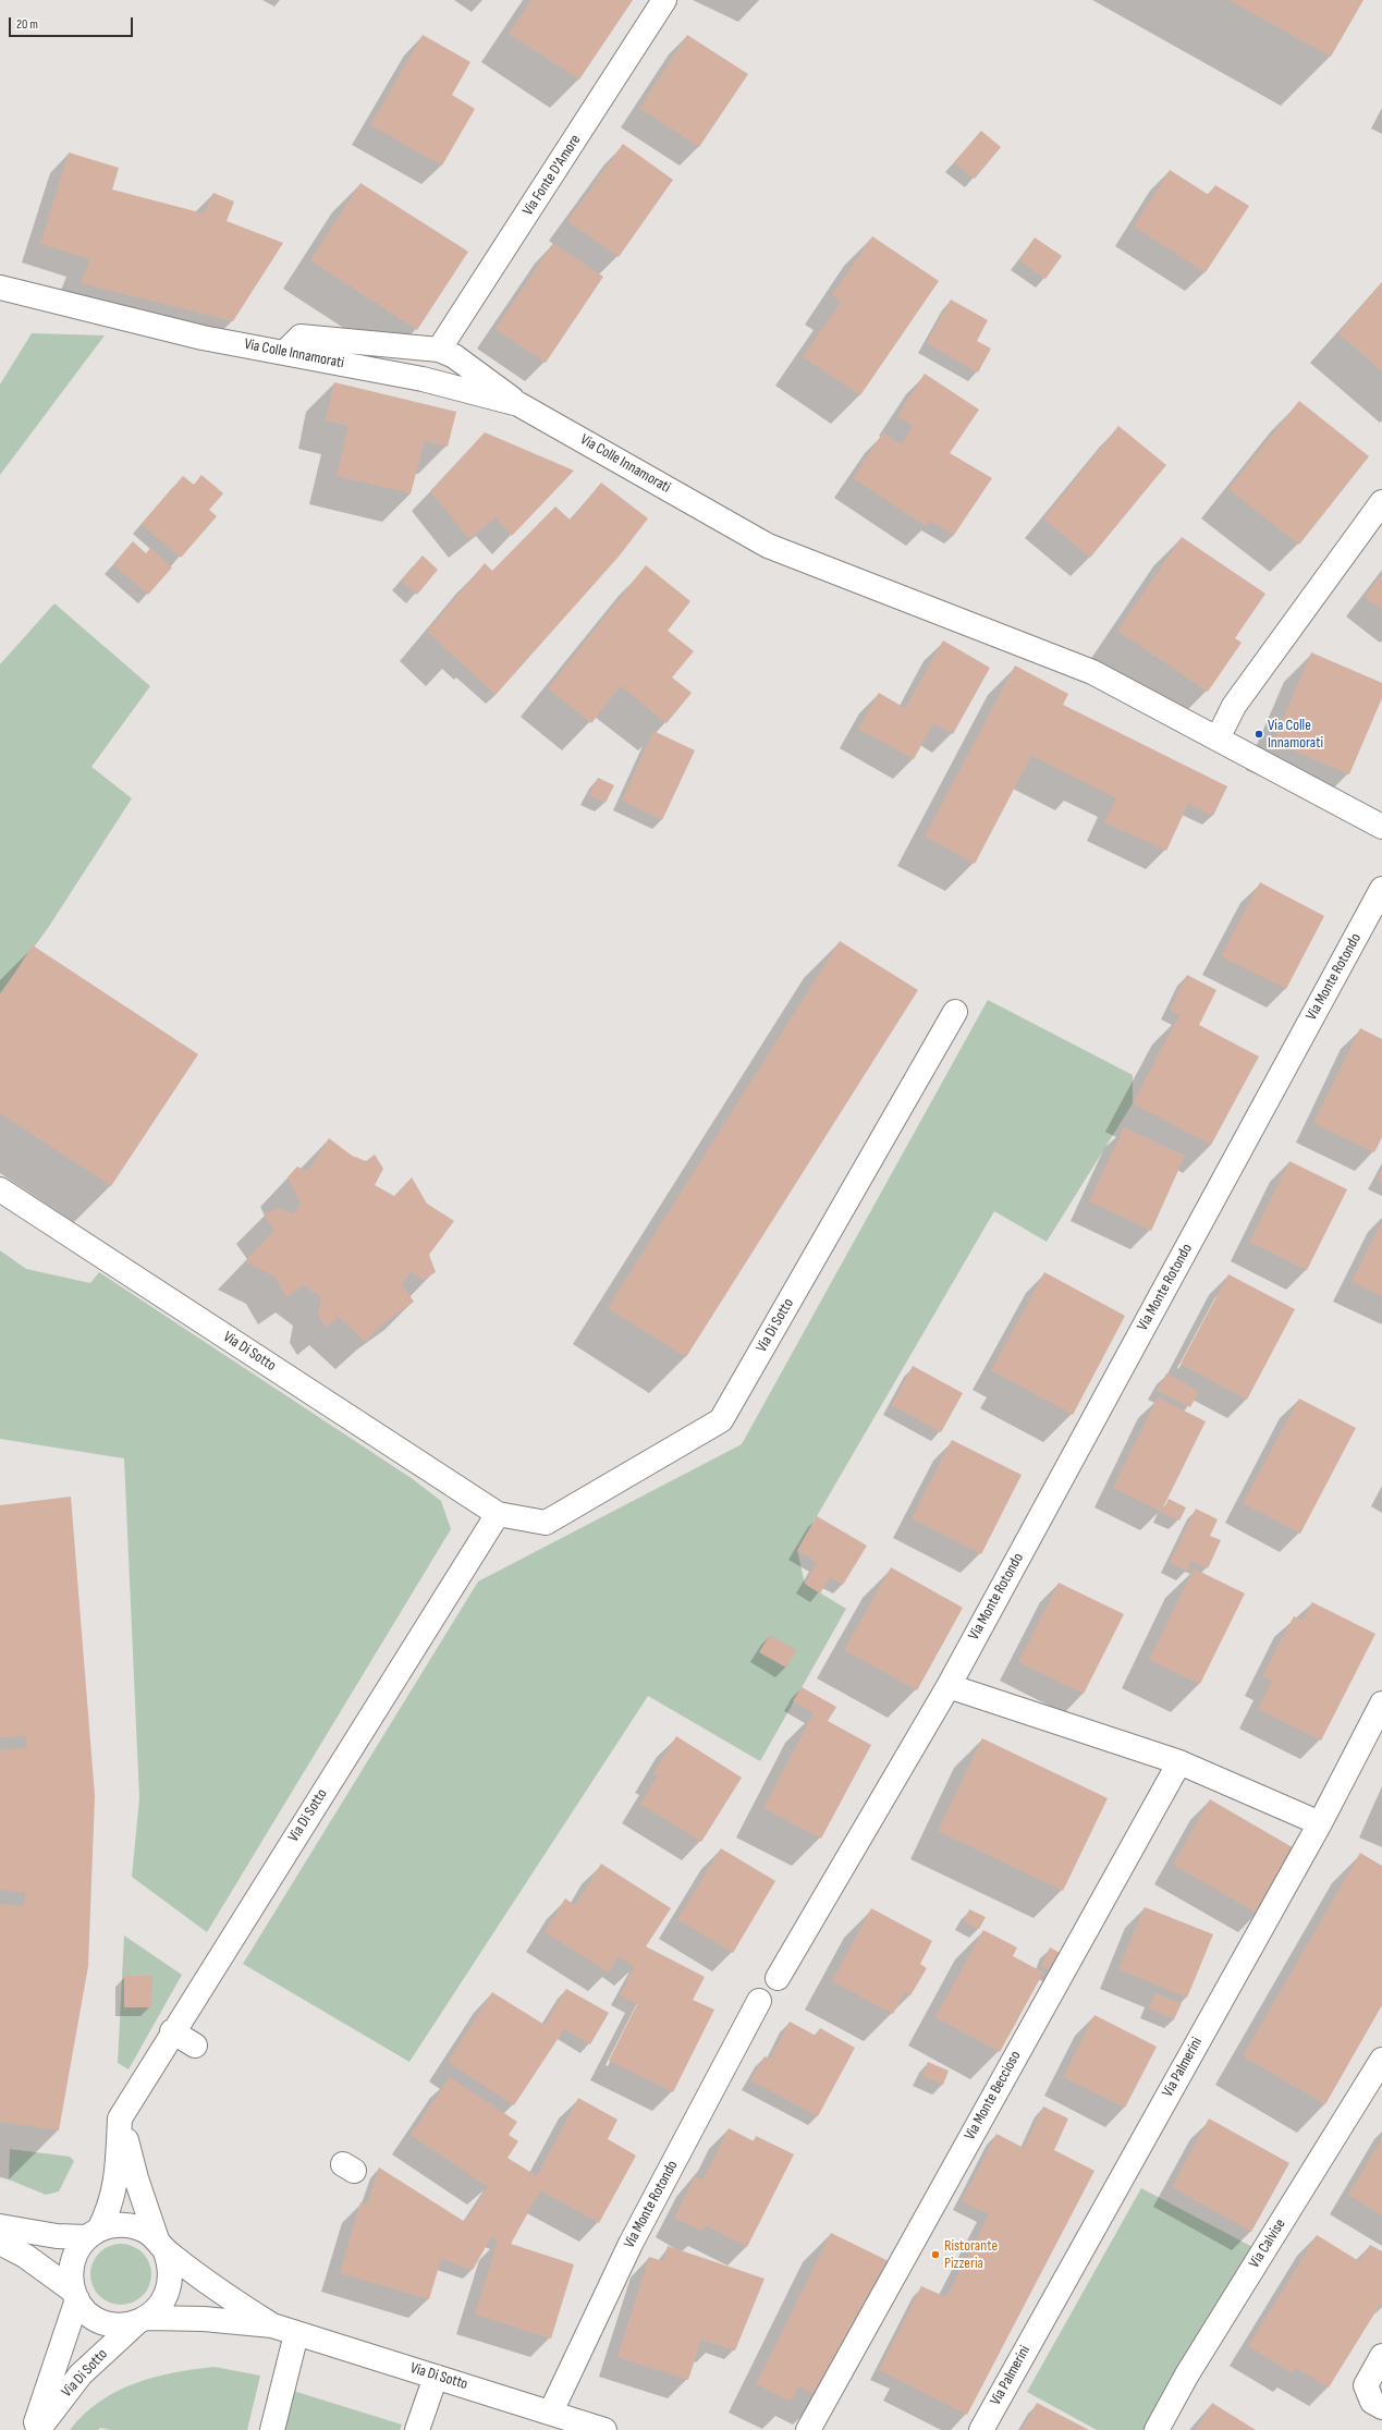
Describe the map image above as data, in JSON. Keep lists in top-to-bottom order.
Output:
{
  "streets": {
    "street": [
      "Via Fonte D'Amore",
      "Via Colle Innamorati",
      "Via Monte Rotondo",
      "Via Di Sotto",
      "Via Palmerini",
      "Via Monte Beccioso",
      "Via Calvise"
    ]
  },
  "crossings": [
    ["Via Monte Rotondo", "Via Di Sotto"]
  ],
  "places": ["Via Colle Innamorati", "Ristorante Pizzeria"],
  "scale_bar": "20 m"
}
